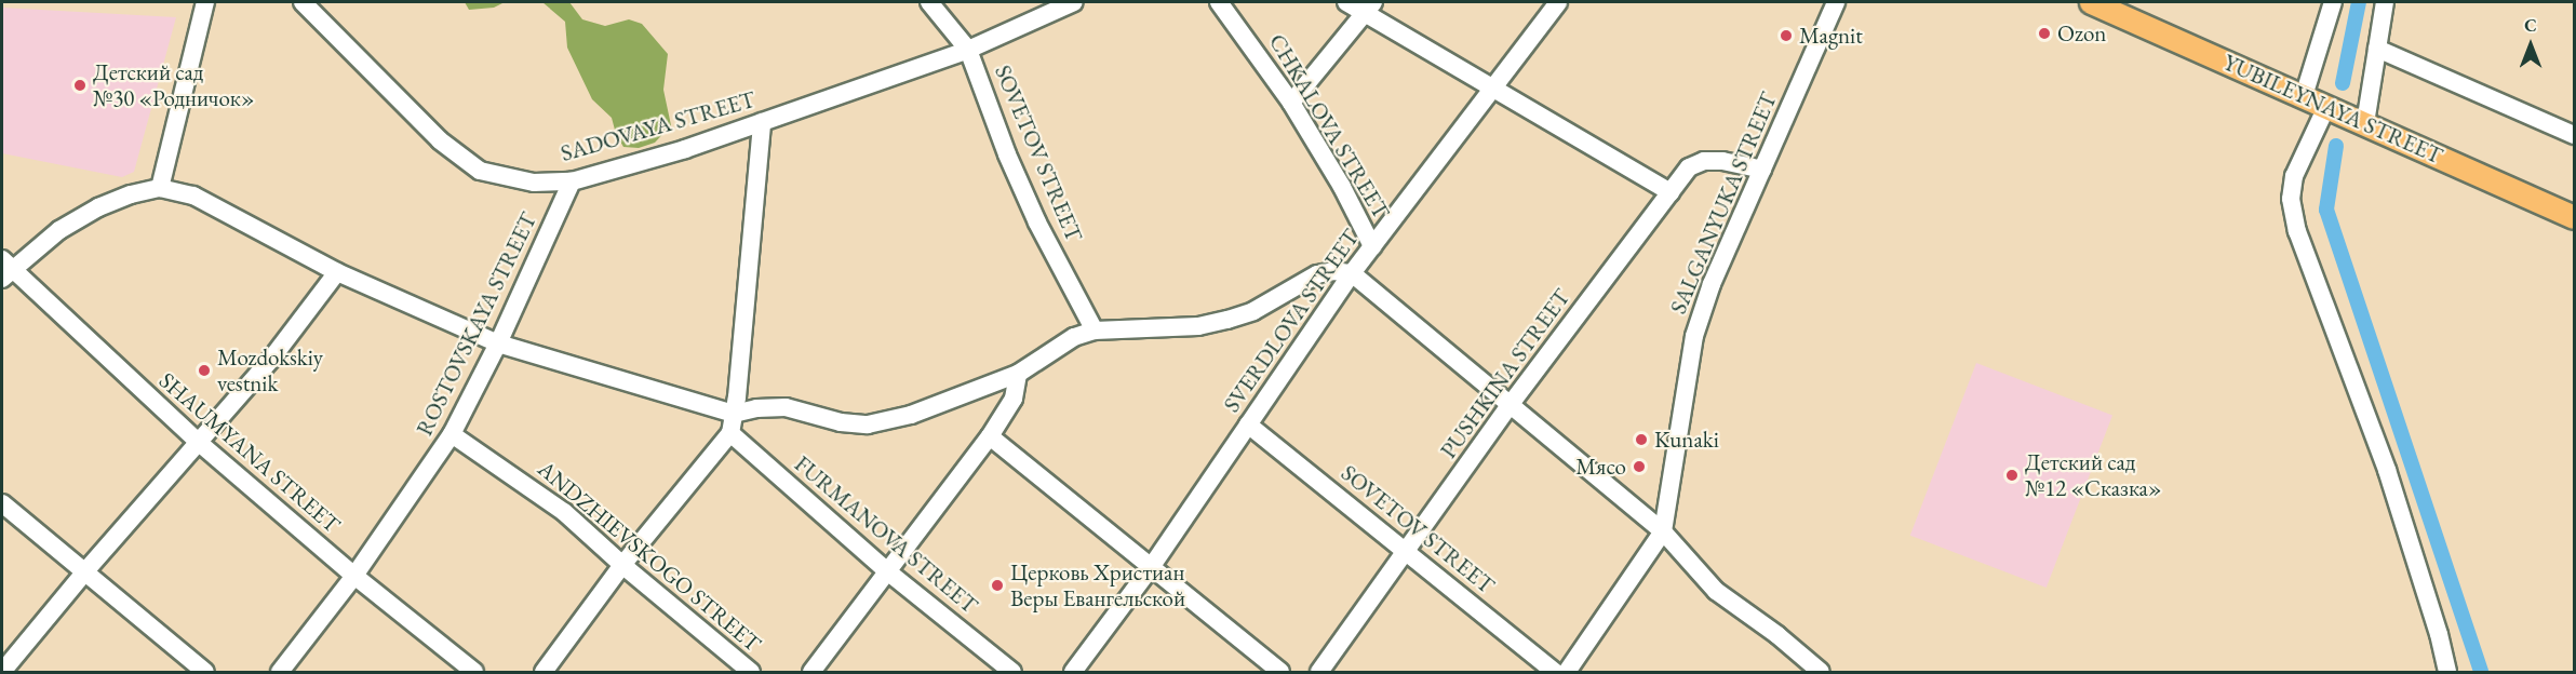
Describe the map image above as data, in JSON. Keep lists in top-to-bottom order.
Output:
{
  "streets": {
    "main road": ["YUBILEYNAYA STREET"],
    "street": [
      "SADOVAYA STREET",
      "CHKALOVA STREET",
      "SOVETOV STREET",
      "SALGANYUKA STREET",
      "SVERDLOVA STREET",
      "ROSTOVSKAYA STREET",
      "PUSHKINA STREET",
      "SHAUMYANA STREET",
      "FURMANOVA STREET",
      "ANDZHIEVSKOGO STREET"
    ]
  },
  "crossings": [
    ["SADOVAYA STREET", "SOVETOV STREET"],
    ["SADOVAYA STREET", "ROSTOVSKAYA STREET"],
    ["CHKALOVA STREET", "SVERDLOVA STREET"],
    ["SOVETOV STREET", "SVERDLOVA STREET"],
    ["SOVETOV STREET", "PUSHKINA STREET"],
    ["SALGANYUKA STREET", "PUSHKINA STREET"],
    ["ROSTOVSKAYA STREET", "SHAUMYANA STREET"],
    ["ROSTOVSKAYA STREET", "ANDZHIEVSKOGO STREET"]
  ],
  "places": [
    "Ozon",
    "Magnit",
    "Детский сад №30 «Родничок»",
    "Mozdokskiy vestnik",
    "Kunaki",
    "Мясо",
    "Детский сад №12 «Сказка»",
    "Церковь Христиан Веры Евангельской"
  ],
  "north": "top"
}
